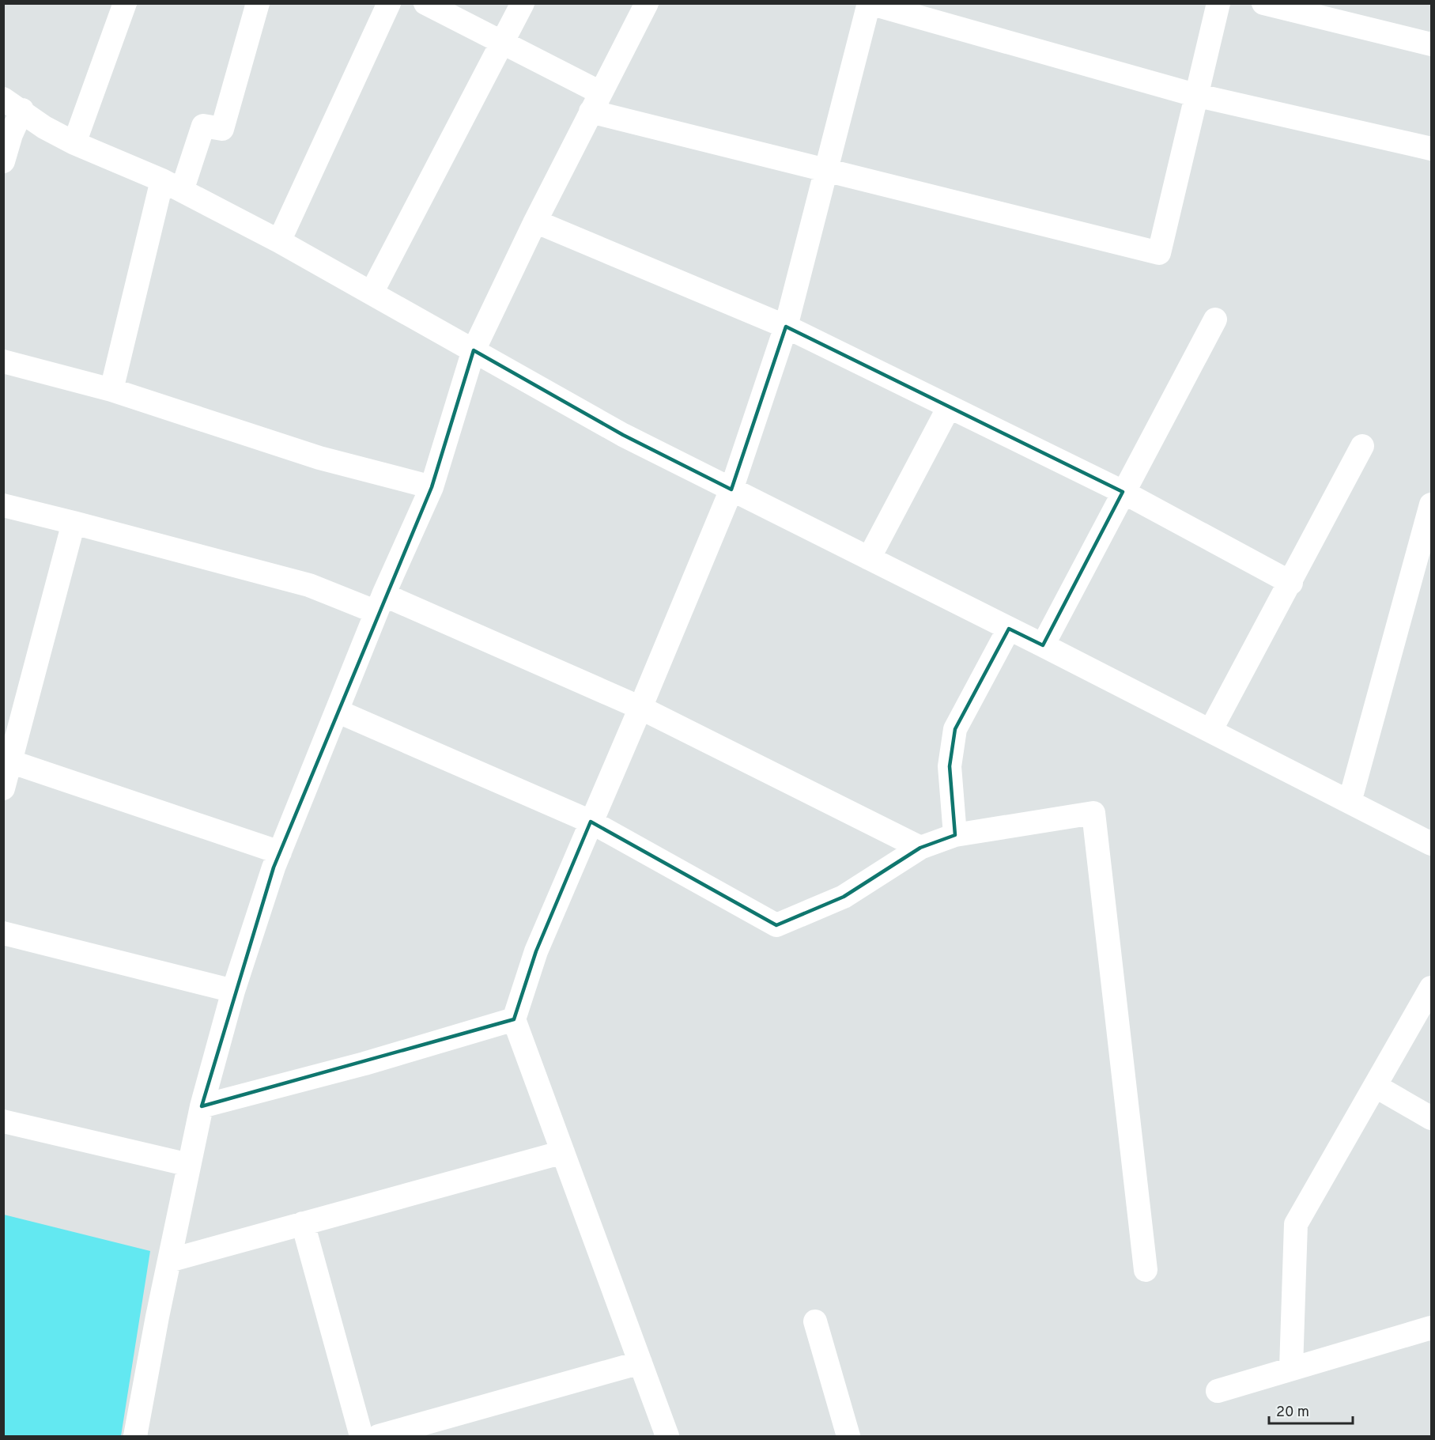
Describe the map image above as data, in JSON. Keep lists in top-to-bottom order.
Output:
{
  "scale_bar": "20 m"
}
